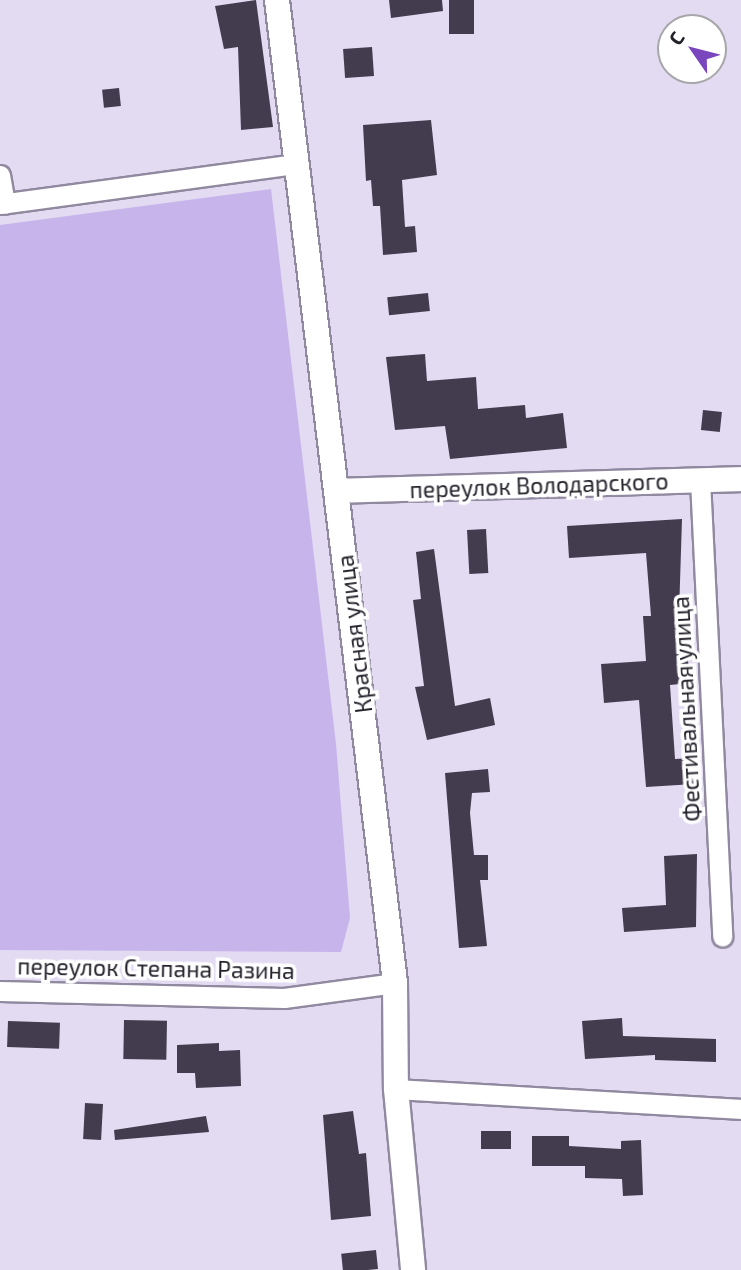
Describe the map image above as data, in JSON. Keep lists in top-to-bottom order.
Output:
{
  "streets": {
    "street": [
      "переулок Володарского",
      "Красная улица",
      "Фестивальная улица",
      "переулок Степана Разина"
    ]
  },
  "crossings": [
    ["переулок Володарского", "Красная улица"],
    ["переулок Володарского", "Фестивальная улица"],
    ["Красная улица", "переулок Степана Разина"]
  ],
  "north": "top left"
}
